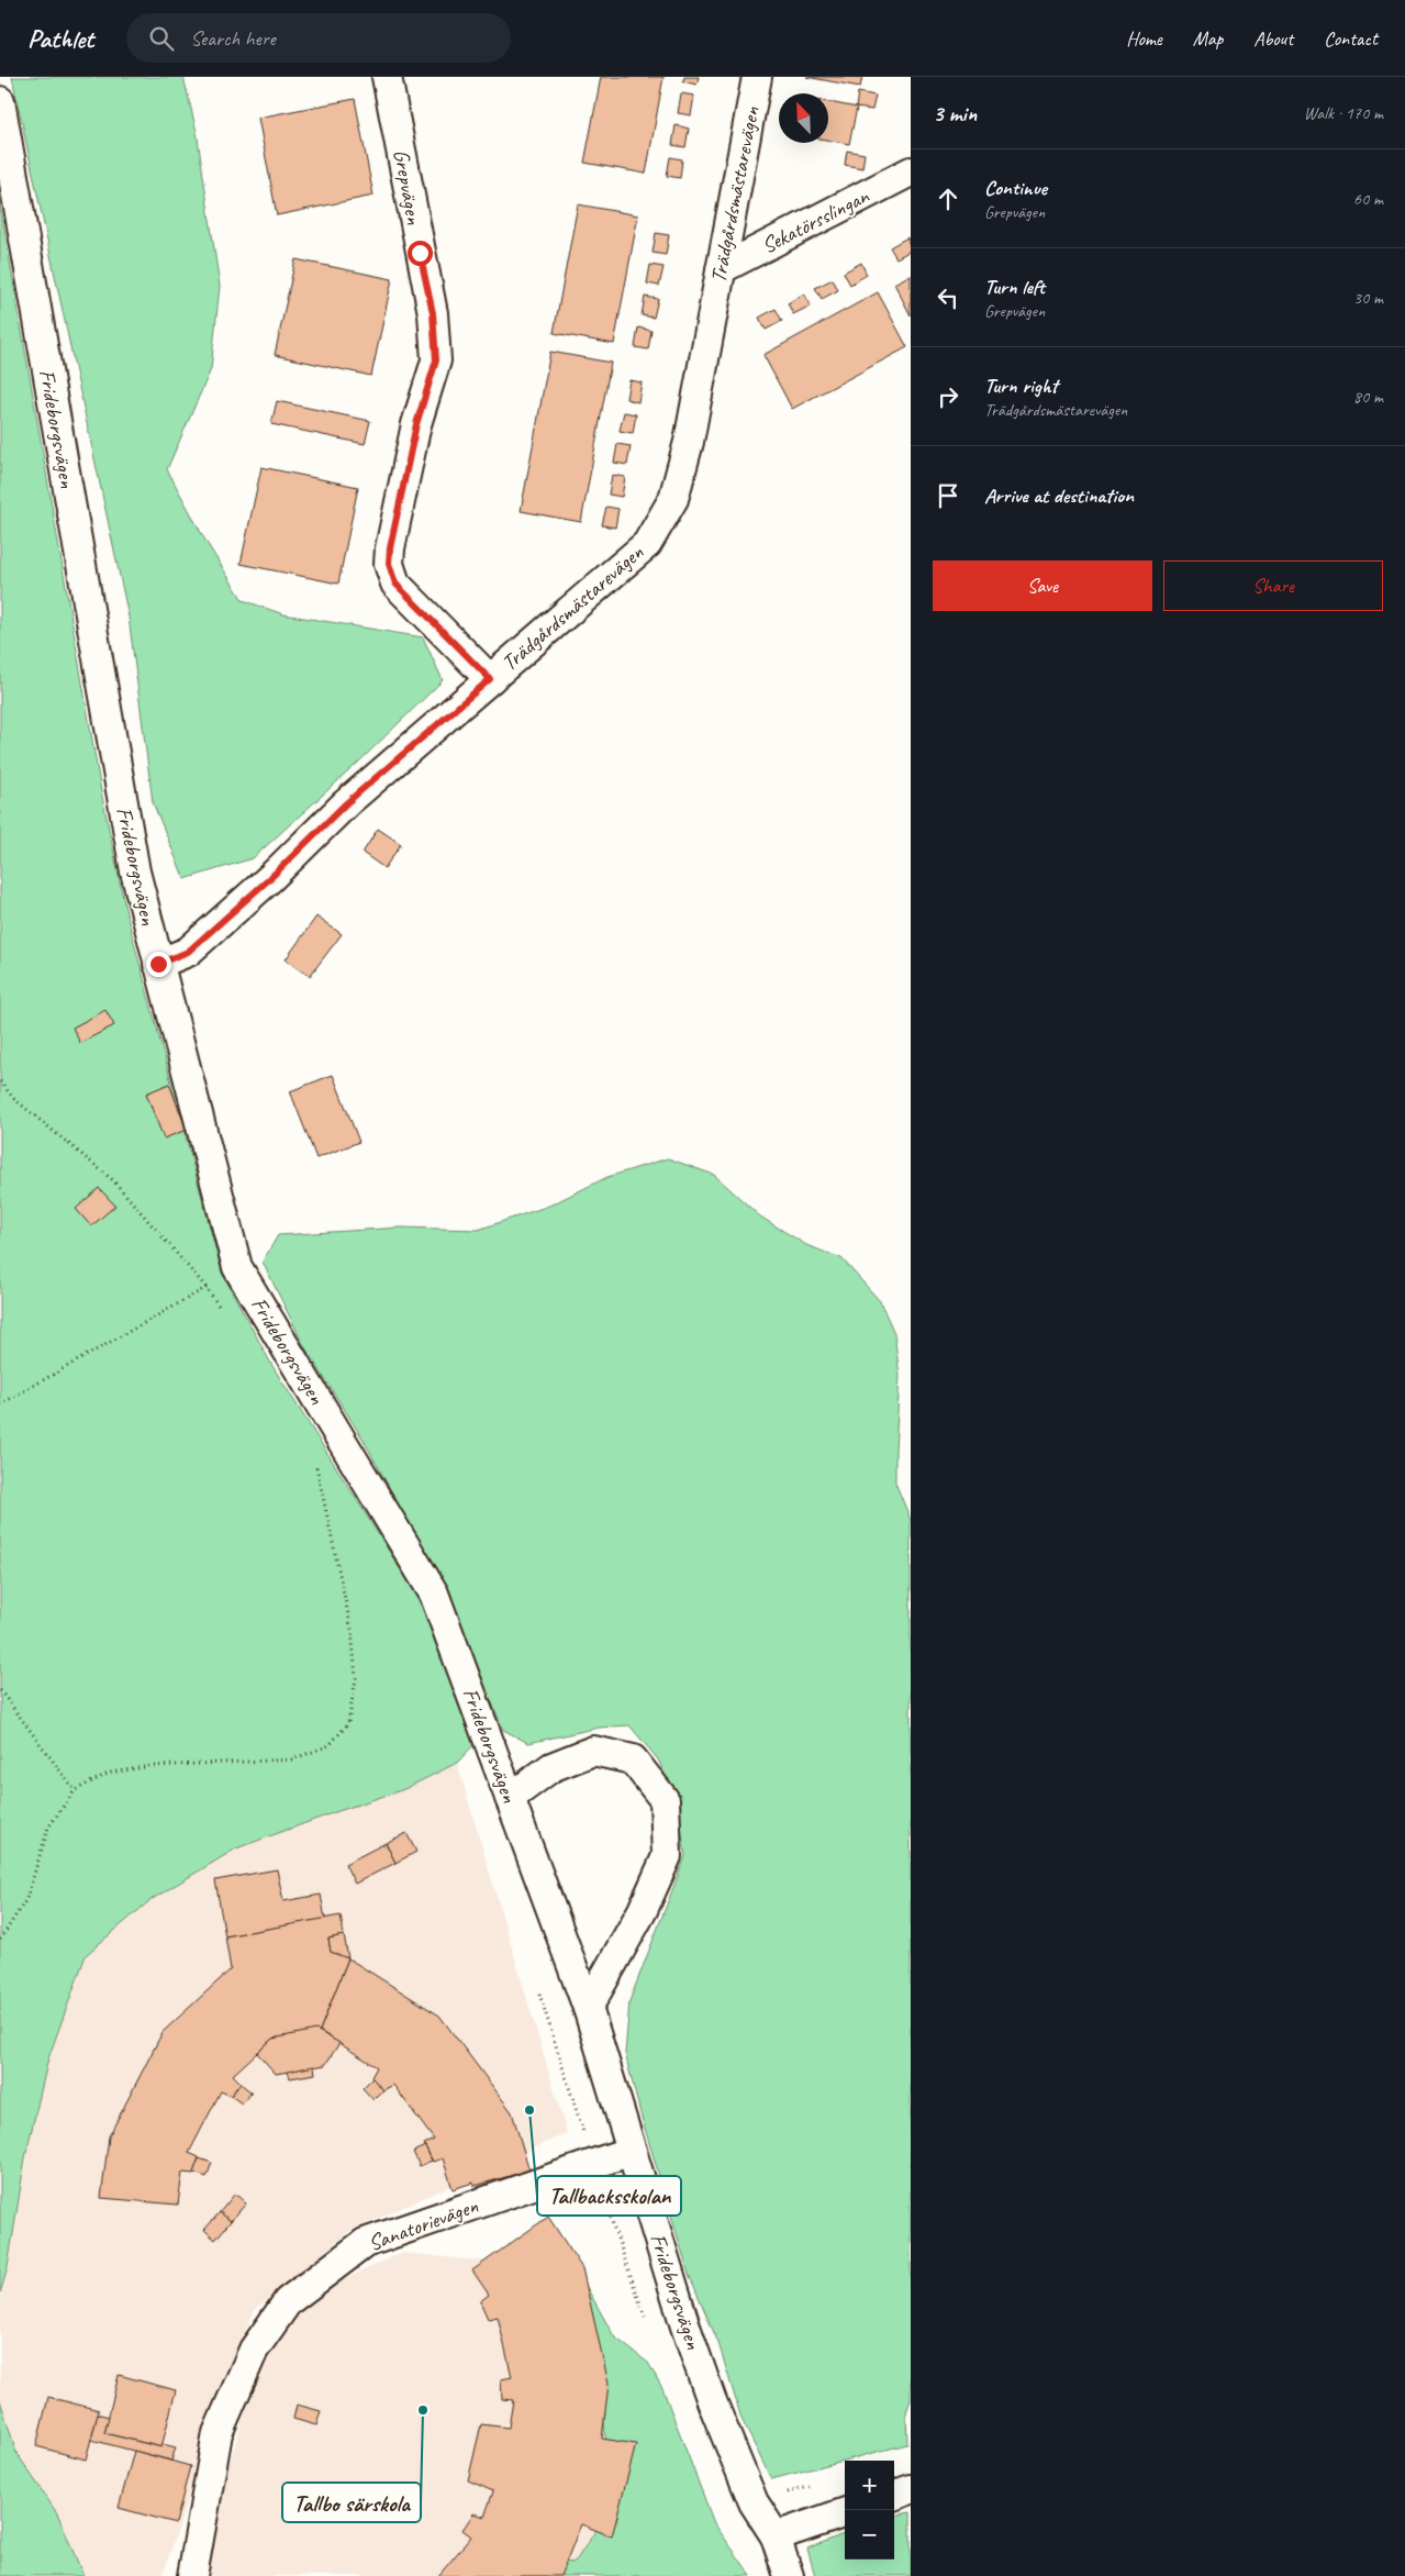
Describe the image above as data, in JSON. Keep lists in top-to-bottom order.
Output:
{
  "streets": {
    "street": [
      "Grepvägen",
      "Trädgårdsmästarevägen",
      "Sekatörsslingan",
      "Frideborgsvägen",
      "Sanatorievägen"
    ]
  },
  "crossings": [
    ["Grepvägen", "Trädgårdsmästarevägen"],
    ["Trädgårdsmästarevägen", "Sekatörsslingan"],
    ["Trädgårdsmästarevägen", "Frideborgsvägen"],
    ["Frideborgsvägen", "Sanatorievägen"]
  ],
  "places": ["Tallbacksskolan", "Tallbo särskola"],
  "north": "top left",
  "page": {
    "header": "Pathlet",
    "search": "Search here",
    "nav": [
      "Home",
      "Map",
      "About",
      "Contact"
    ],
    "heading": ["3 min", "Walk · 170 m"],
    "list": [
      ["Continue", "Grepvägen", "60 m"],
      ["Turn left", "Grepvägen", "30 m"],
      ["Turn right", "Trädgårdsmästarevägen", "80 m"],
      "Arrive at destination"
    ],
    "buttons": ["Save", "Share"],
    "map_buttons": ["+", "−"]
  }
}
